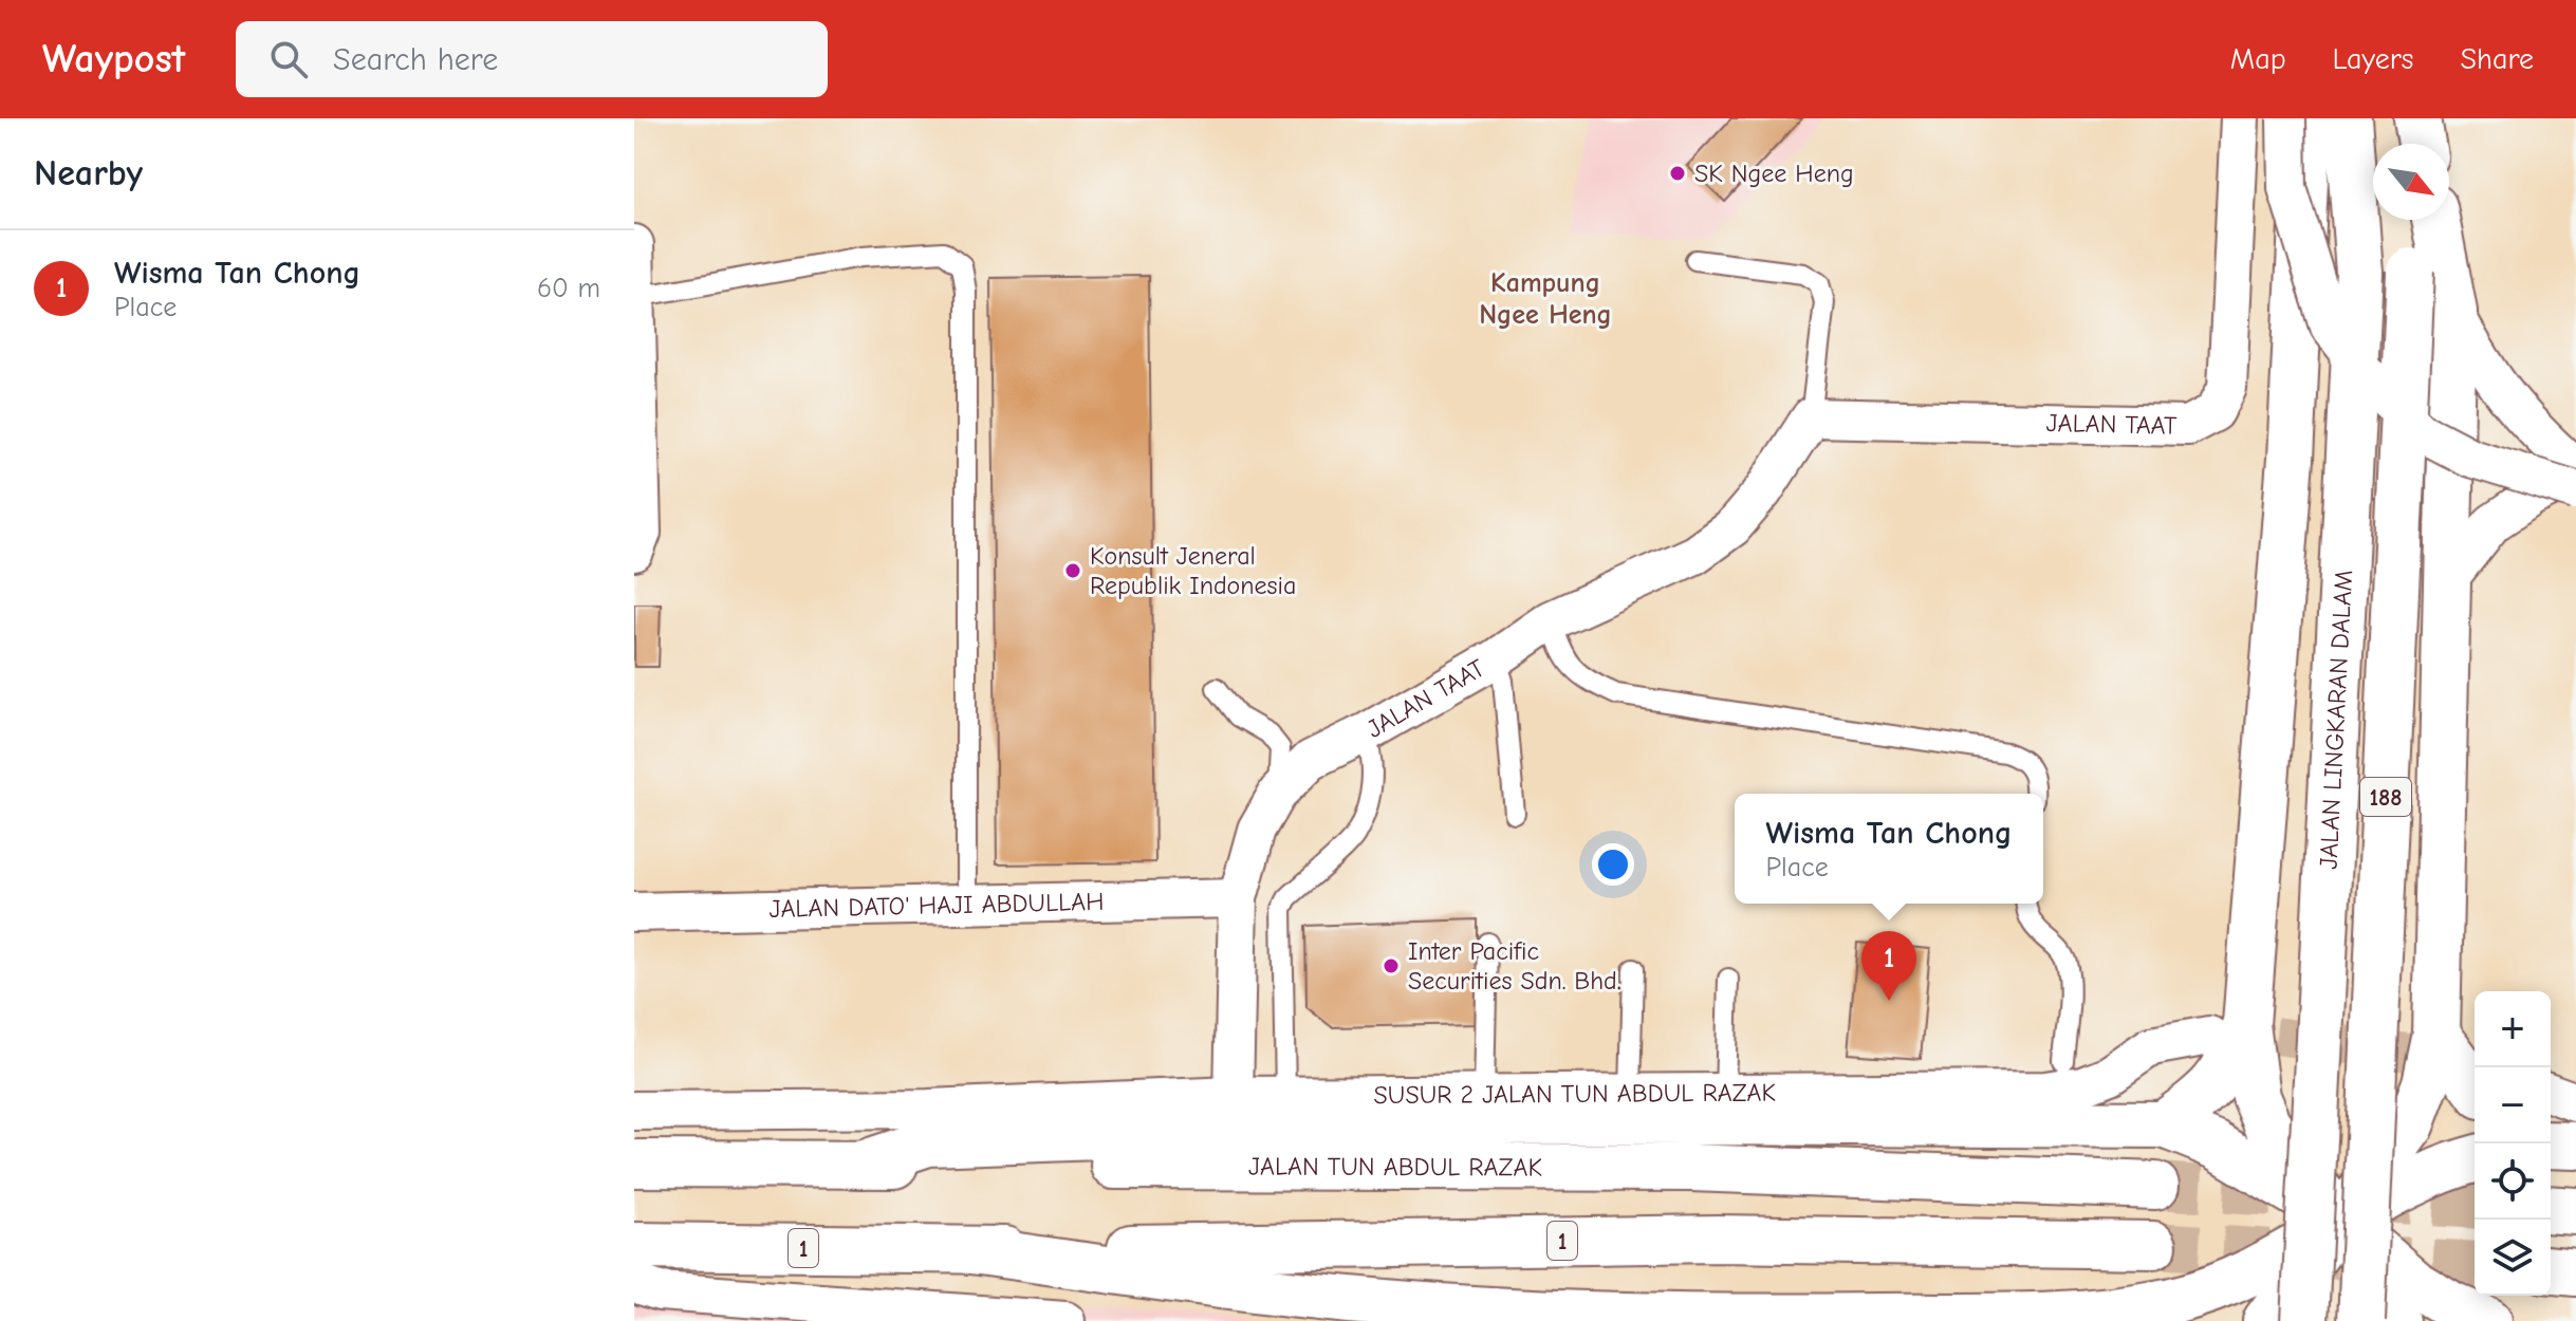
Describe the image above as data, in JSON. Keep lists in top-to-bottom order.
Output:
{
  "streets": {
    "highway": [
      "JALAN LINGKARAN DALAM",
      "188",
      "JALAN TUN ABDUL RAZAK",
      "1"
    ],
    "street": ["JALAN TAAT", "JALAN DATO' HAJI ABDULLAH", "SUSUR 2 JALAN TUN ABDUL RAZAK"]
  },
  "crossings": [
    ["JALAN TAAT", "JALAN DATO' HAJI ABDULLAH"],
    ["JALAN TAAT", "SUSUR 2 JALAN TUN ABDUL RAZAK"]
  ],
  "districts": ["Kampung Ngee Heng"],
  "places": ["SK Ngee Heng", "Konsult Jeneral Republik Indonesia", "Inter Pacific Securities Sdn. Bhd."],
  "north": "bottom right",
  "page": {
    "header": "Waypost",
    "search": "Search here",
    "nav": ["Map", "Layers", "Share"],
    "heading": "Nearby",
    "list": [
      {
        "mark": "1",
        "name": "Wisma Tan Chong",
        "note": "Place",
        "value": "60 m"
      }
    ],
    "popup": ["Wisma Tan Chong", "Place"],
    "pins": "1",
    "map_buttons": ["+", "−"]
  }
}
